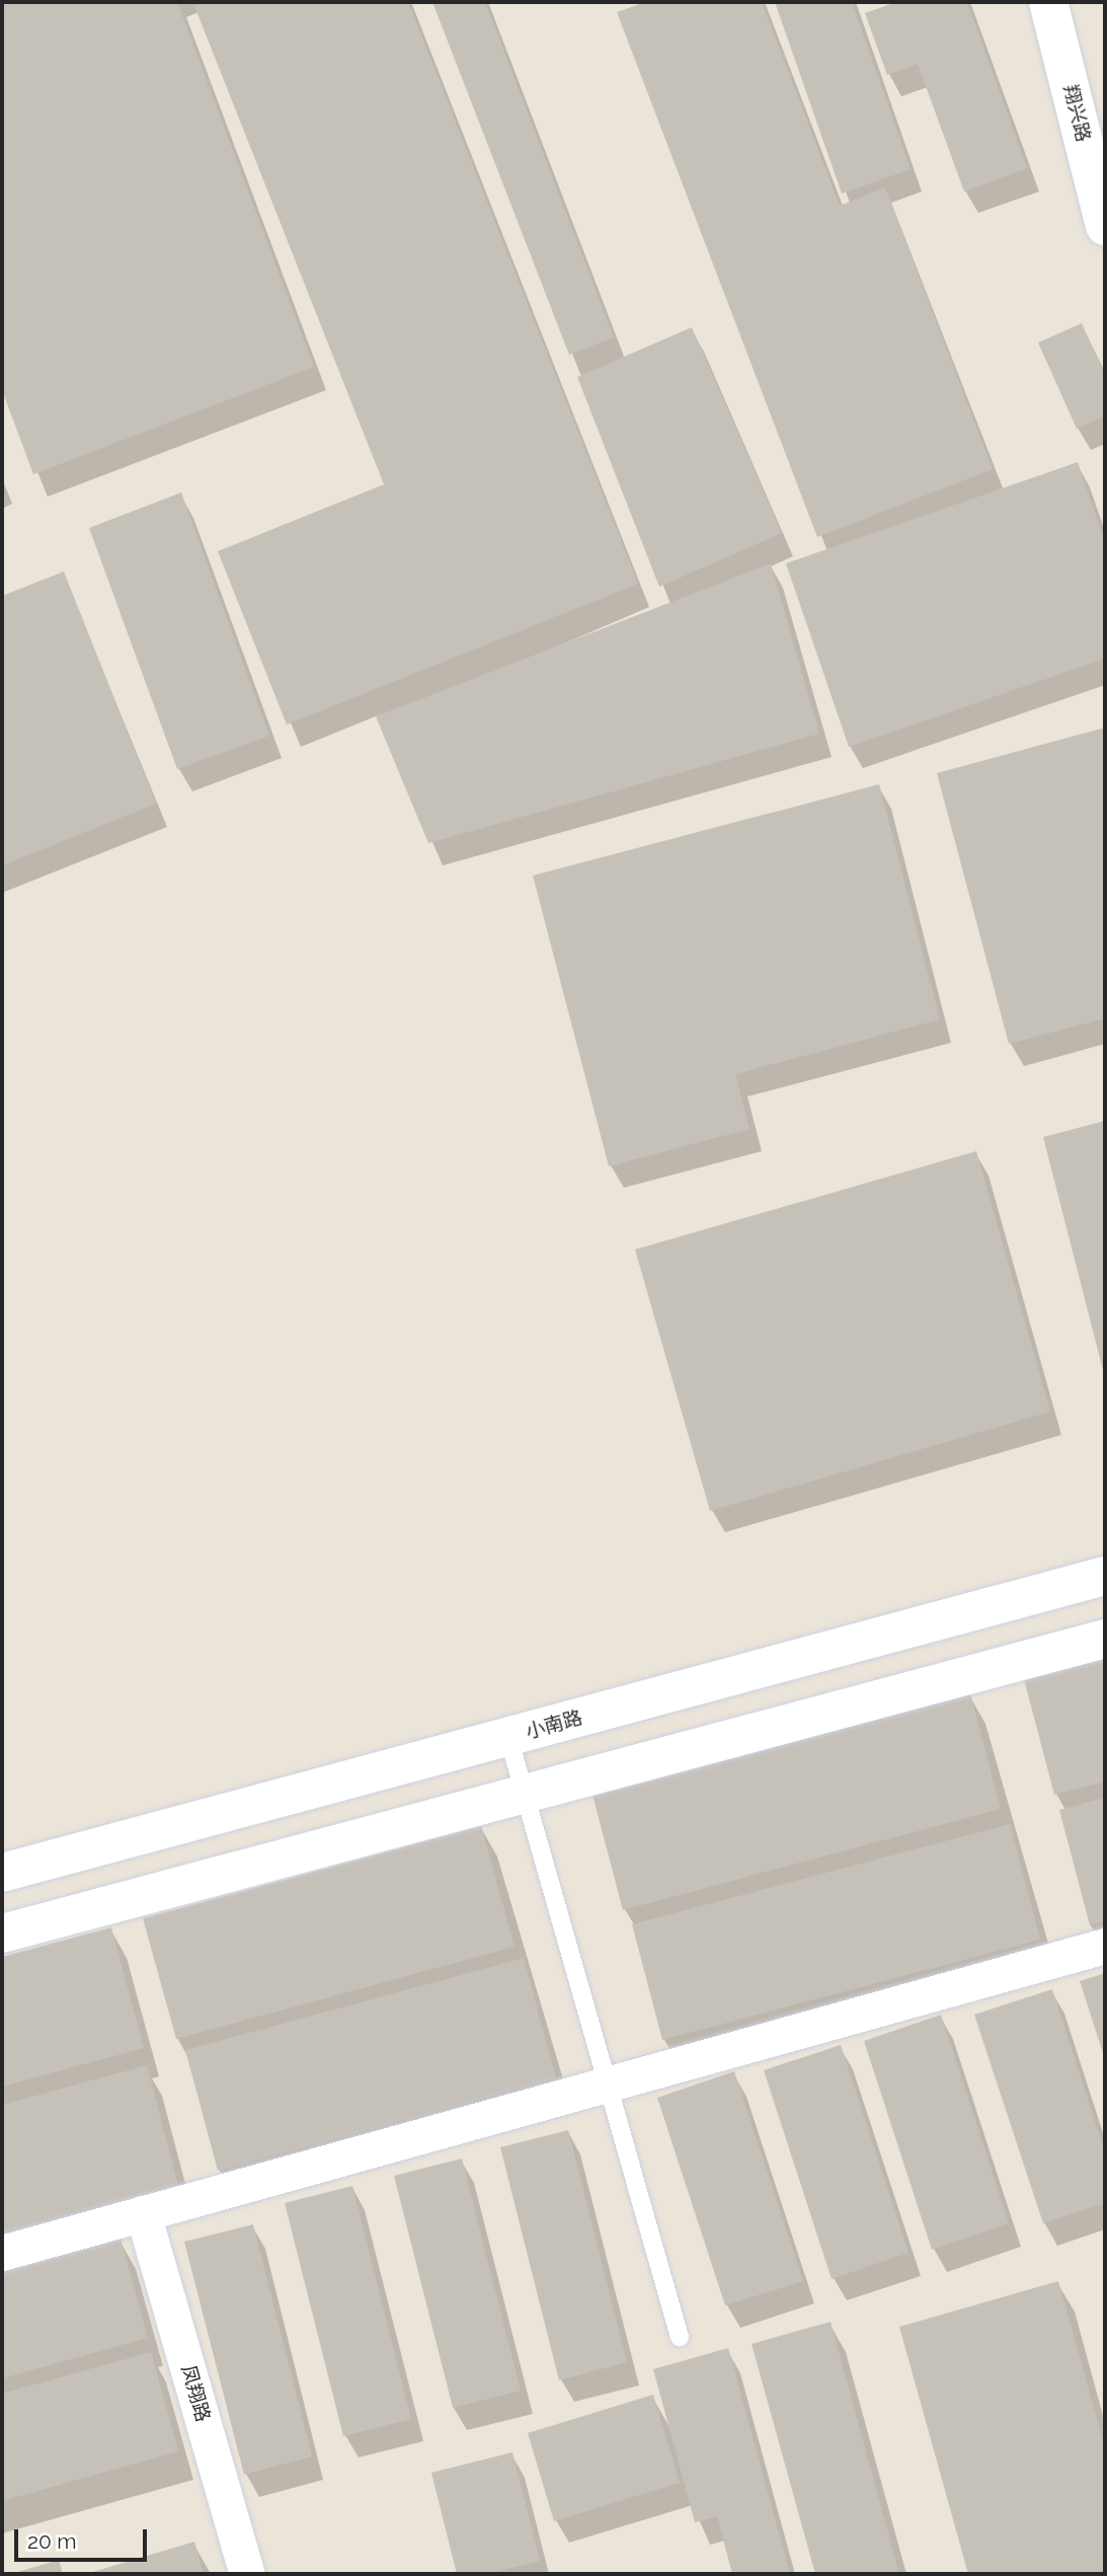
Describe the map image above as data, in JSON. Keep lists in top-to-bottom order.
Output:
{
  "streets": {
    "main road": ["翔兴路", "小南路"],
    "street": ["凤翔路"]
  },
  "scale_bar": "20 m"
}
